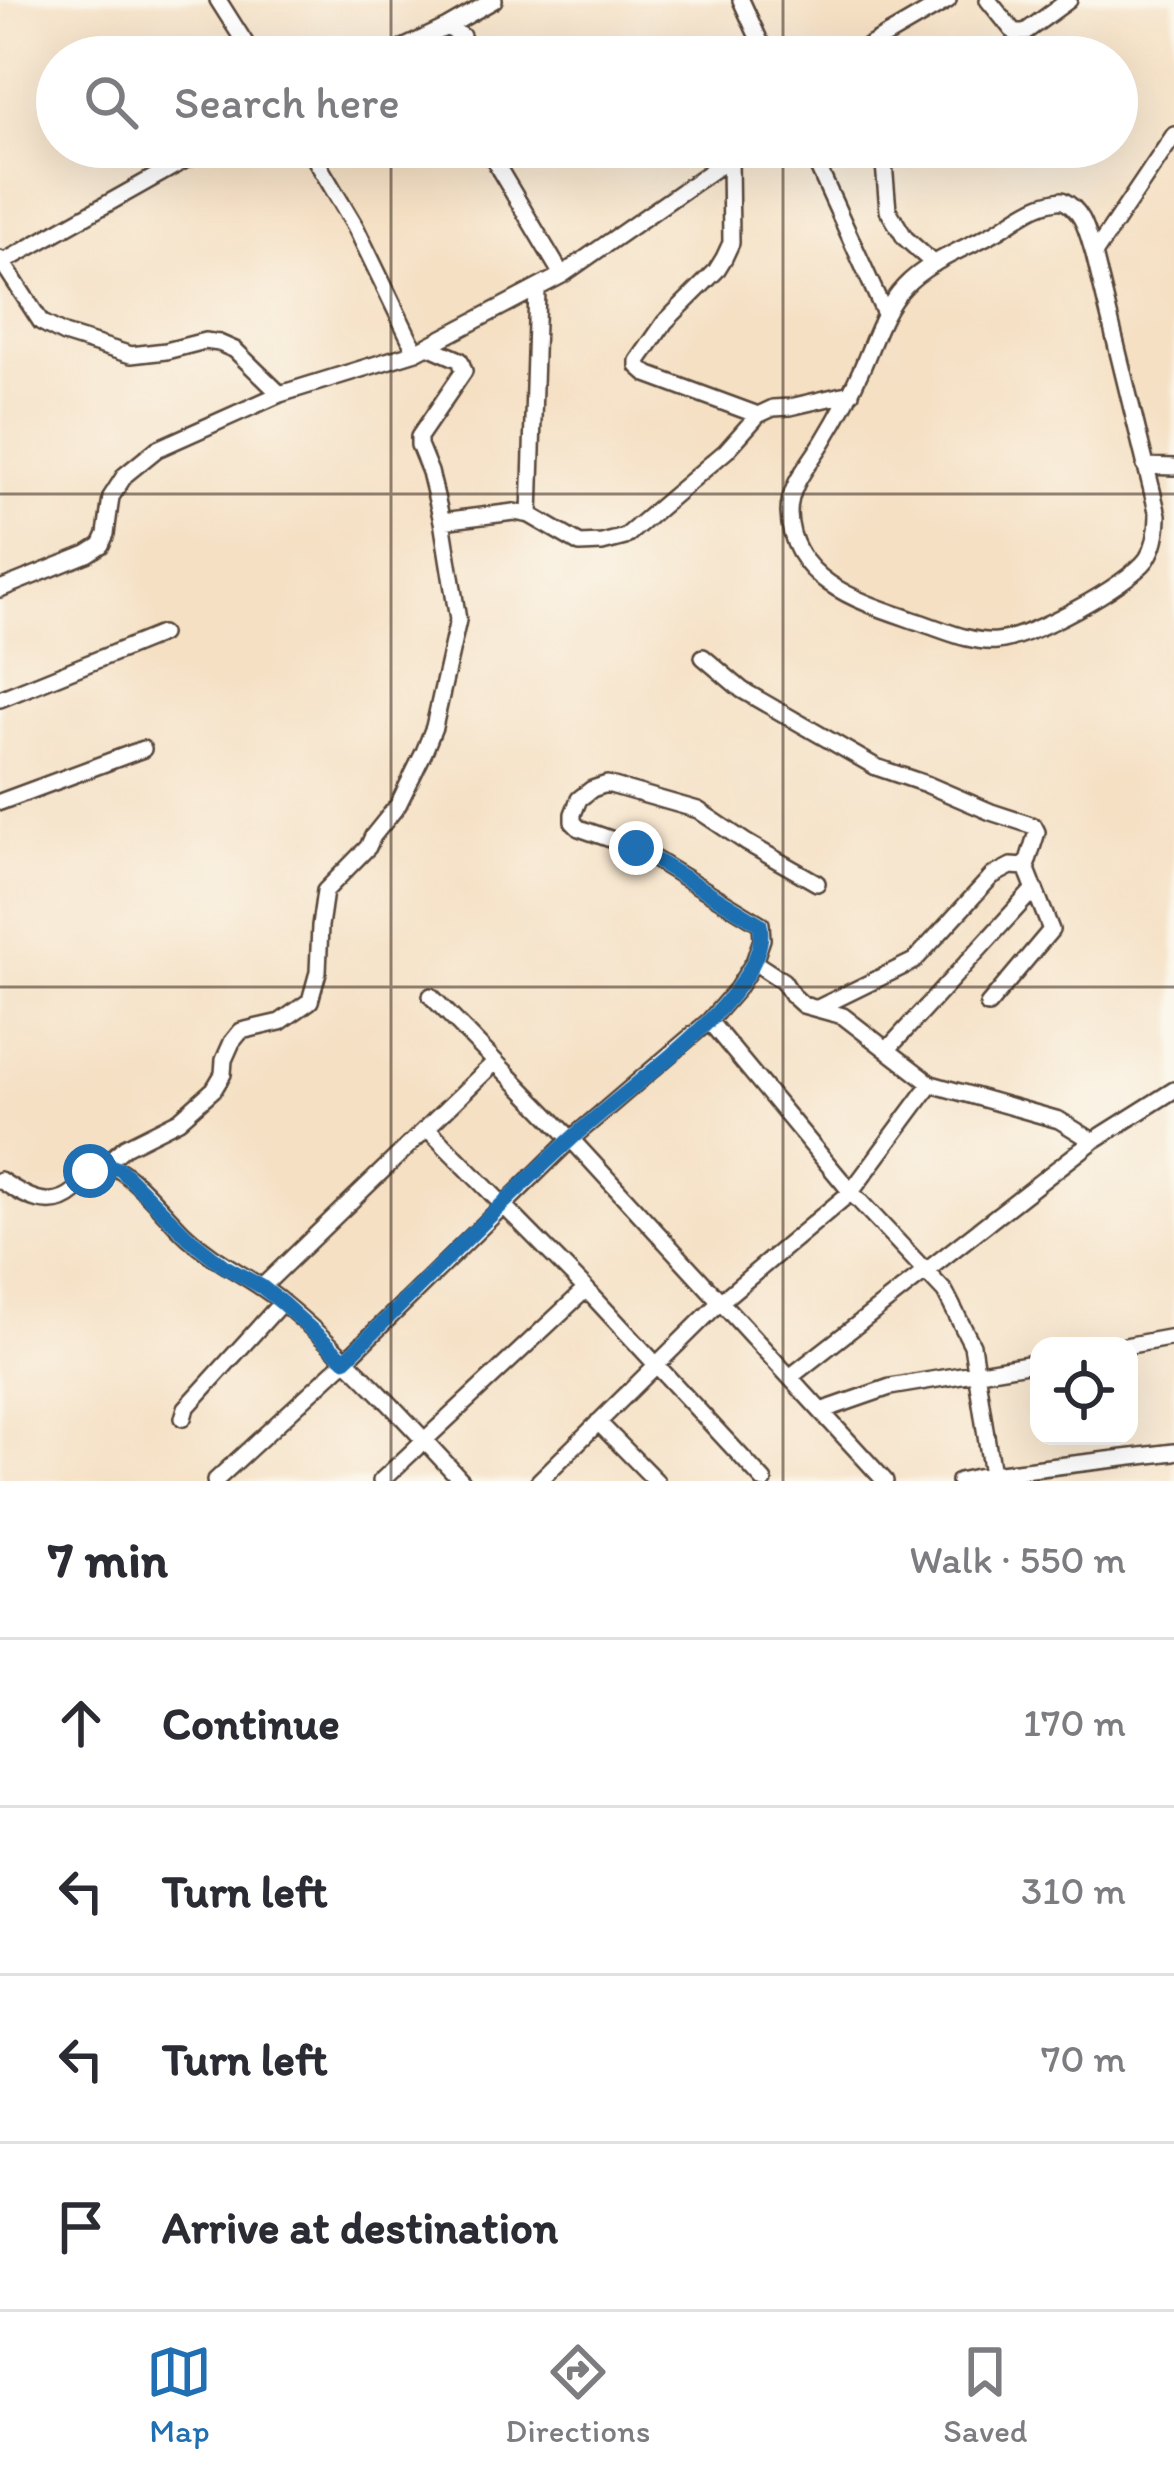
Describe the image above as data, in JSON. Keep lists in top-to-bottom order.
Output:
{
  "page": {
    "search": "Search here",
    "heading": ["7 min", "Walk · 550 m"],
    "list": [
      ["Continue", "170 m"],
      ["Turn left", "310 m"],
      ["Turn left", "70 m"],
      "Arrive at destination"
    ],
    "nav": ["Map", "Directions", "Saved"]
  }
}
